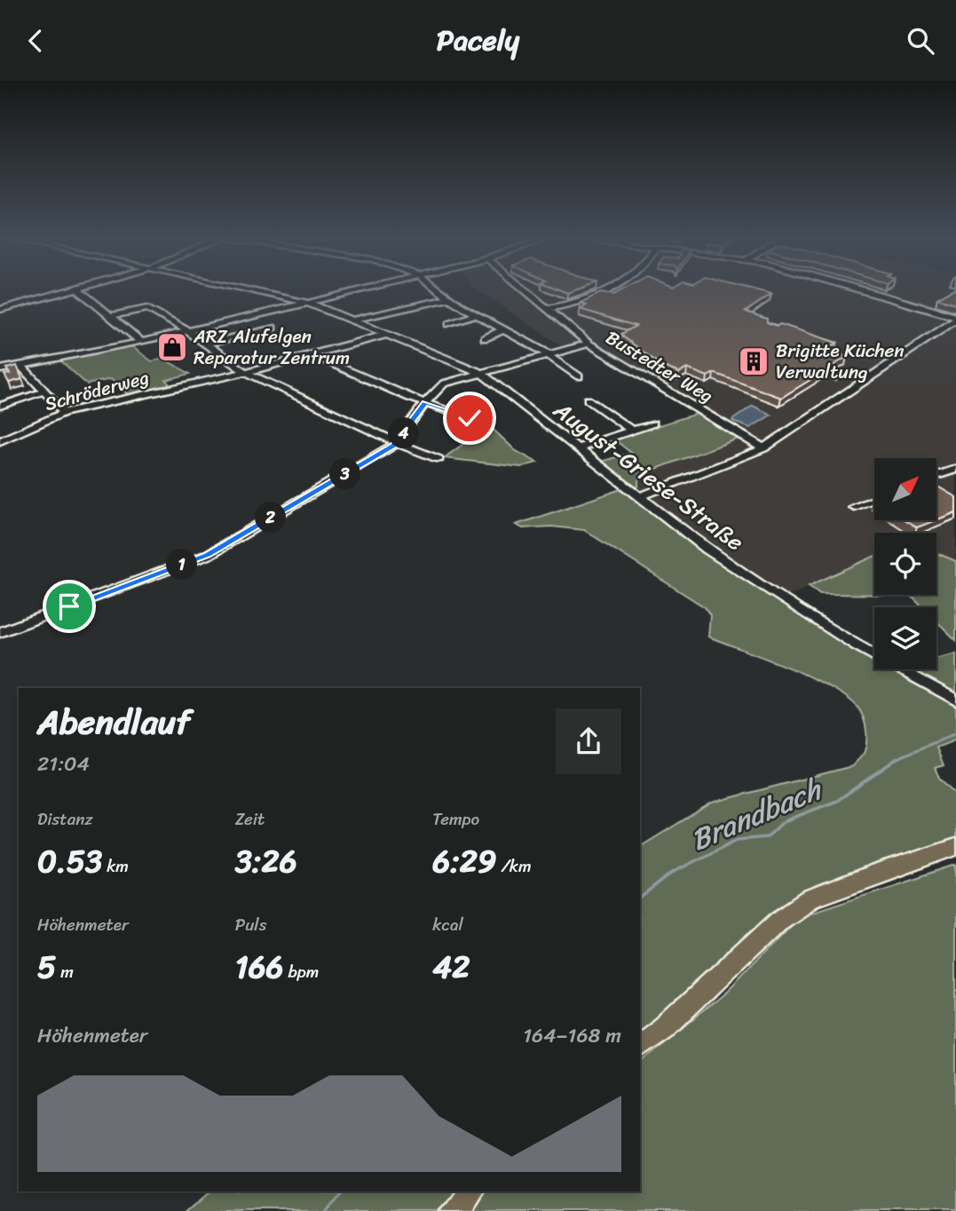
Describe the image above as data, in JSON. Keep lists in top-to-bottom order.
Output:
{
  "streets": {
    "street": ["Bustedter Weg", "Schröderweg", "August-Griese-Straße"]
  },
  "crossings": [
    ["Schröderweg", "August-Griese-Straße"]
  ],
  "water": ["Brandbach"],
  "places": {
    "shop": ["ARZ Alufelgen Reparatur Zentrum"],
    "building": ["Brigitte Küchen Verwaltung"]
  },
  "north": "top right",
  "page": {
    "header": "Pacely",
    "pins": [
      "4",
      "3",
      "2",
      "1"
    ],
    "heading": ["Abendlauf", "21:04"],
    "stats": [
      ["Distanz", "0.53 km"],
      ["Zeit", "3:26"],
      ["Tempo", "6:29 /km"],
      ["Höhenmeter", "5 m"],
      ["Puls", "166 bpm"],
      ["kcal", "42"]
    ],
    "chart": ["Höhenmeter", "164–168 m"]
  }
}
